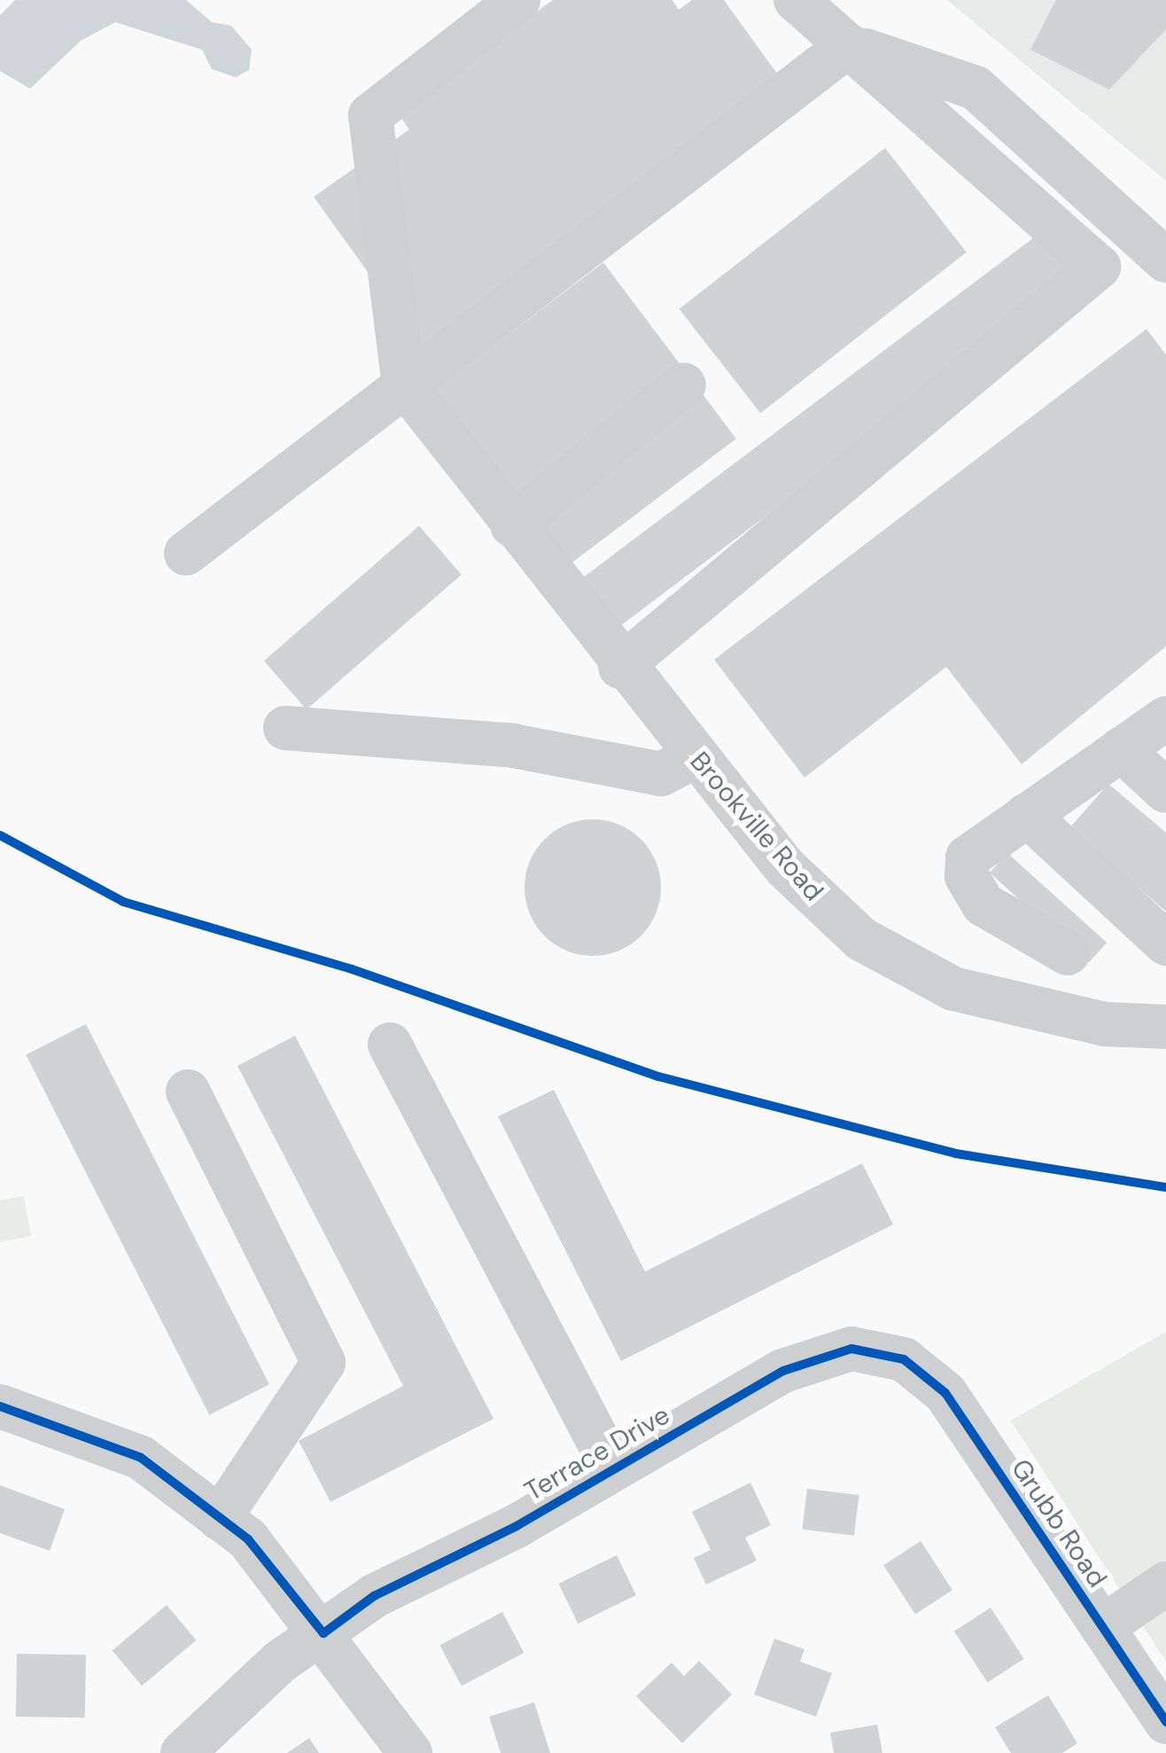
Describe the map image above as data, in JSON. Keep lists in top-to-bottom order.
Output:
{
  "streets": {
    "street": ["Brookville Road", "Terrace Drive", "Grubb Road"]
  },
  "crossings": [
    ["Terrace Drive", "Grubb Road"]
  ]
}
